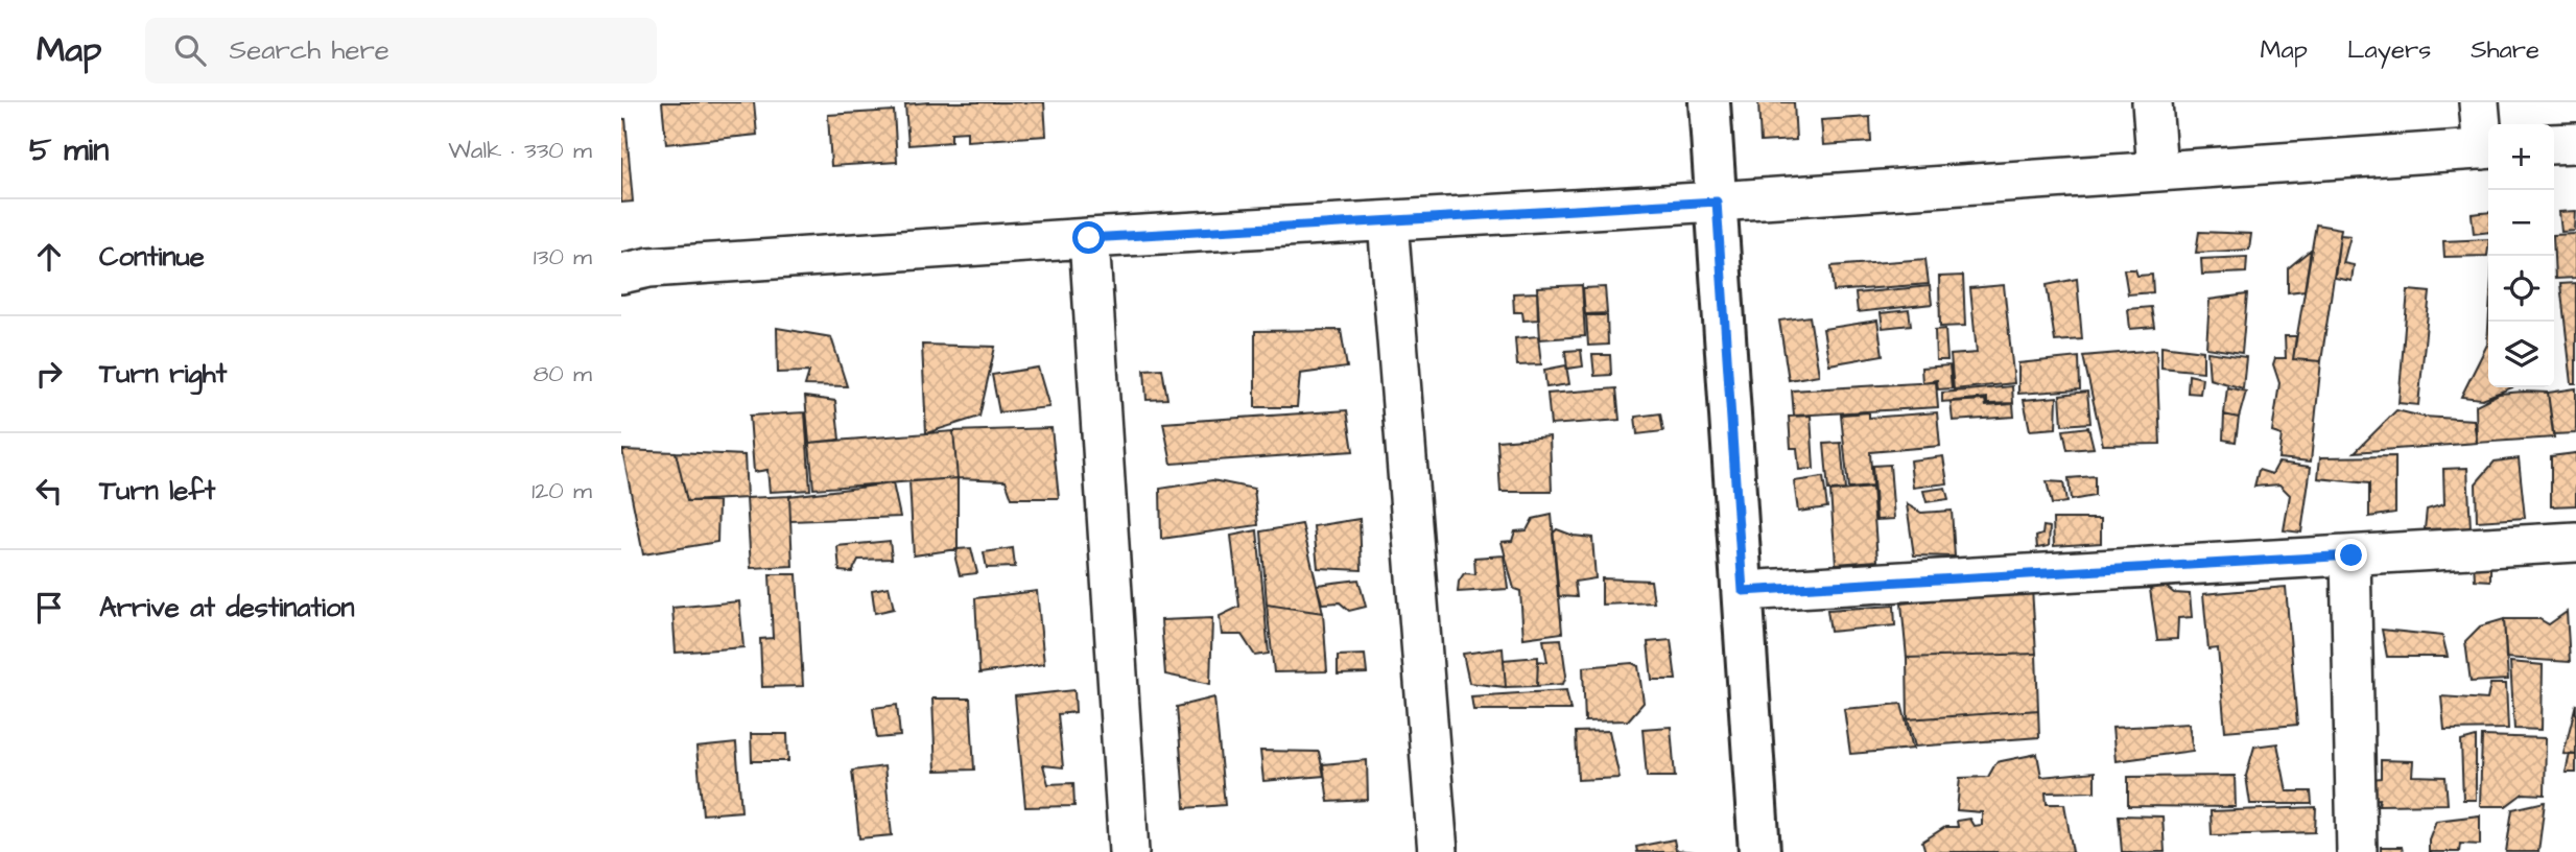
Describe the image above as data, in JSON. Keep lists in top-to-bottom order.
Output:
{
  "page": {
    "header": "Map",
    "search": "Search here",
    "nav": ["Map", "Layers", "Share"],
    "heading": ["5 min", "Walk · 330 m"],
    "map_buttons": ["+", "−"],
    "list": [
      ["Continue", "130 m"],
      ["Turn right", "80 m"],
      ["Turn left", "120 m"],
      "Arrive at destination"
    ]
  }
}
